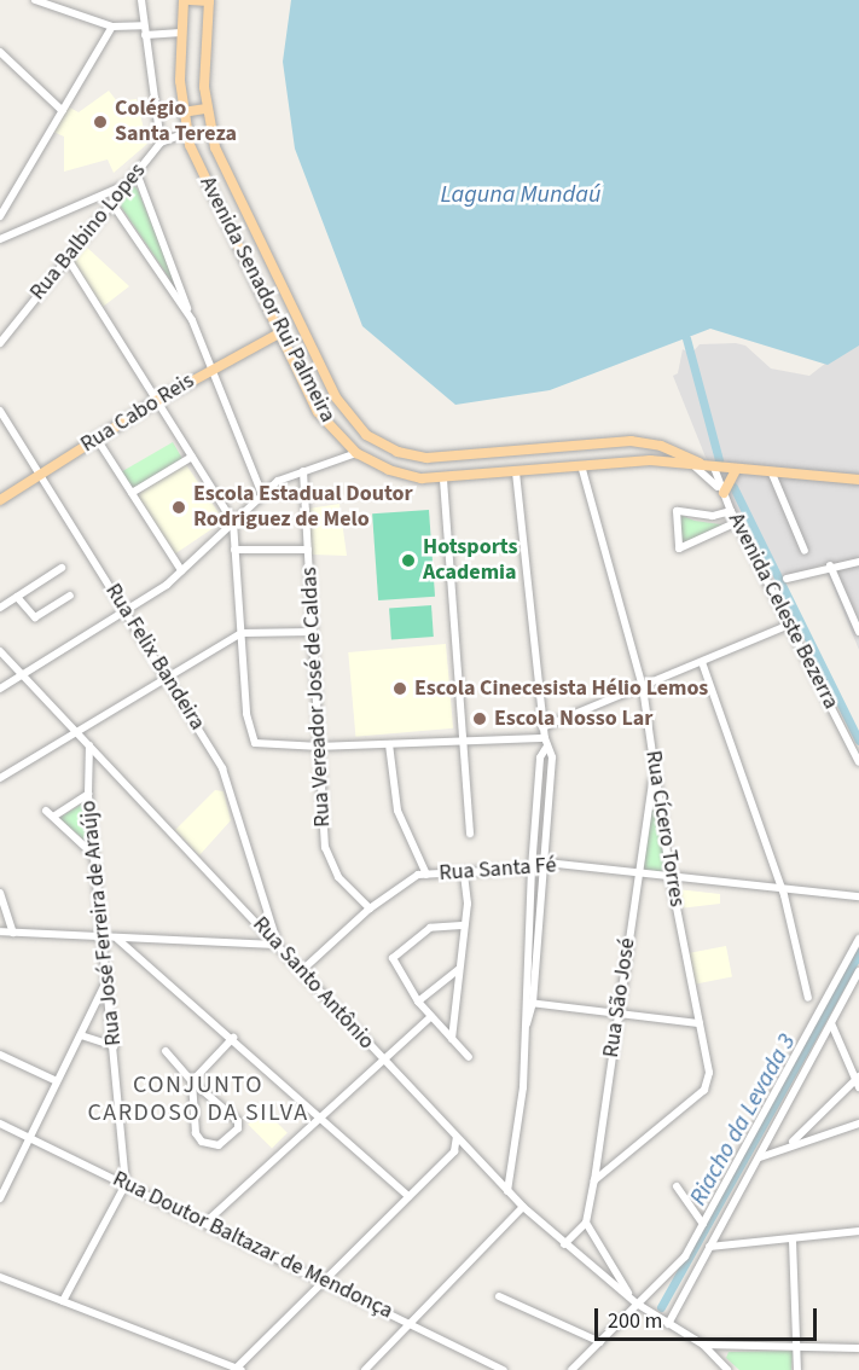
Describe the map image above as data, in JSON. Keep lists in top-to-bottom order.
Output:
{
  "streets": {
    "main road": ["Avenida Senador Rui Palmeira", "Rua Cabo Reis"],
    "street": [
      "Rua Balbino Lopes",
      "Avenida Celeste Bezerra",
      "Rua Felix Bandeira",
      "Rua Vereador José de Caldas",
      "Rua Cícero Torres",
      "Rua Santa Fé",
      "Rua José Ferreira de Araújo",
      "Rua Santo Antônio",
      "Rua São José",
      "Rua Doutor Baltazar de Mendonça"
    ]
  },
  "crossings": [
    ["Rua Balbino Lopes", "Avenida Senador Rui Palmeira"],
    ["Avenida Senador Rui Palmeira", "Rua Cabo Reis"],
    ["Avenida Senador Rui Palmeira", "Avenida Celeste Bezerra"],
    ["Avenida Senador Rui Palmeira", "Rua Cícero Torres"],
    ["Rua Cabo Reis", "Rua Felix Bandeira"],
    ["Rua Felix Bandeira", "Rua Santo Antônio"],
    ["Rua Vereador José de Caldas", "Rua Santa Fé"],
    ["Rua Cícero Torres", "Rua Santa Fé"],
    ["Rua Cícero Torres", "Rua São José"],
    ["Rua Santa Fé", "Rua Santo Antônio"],
    ["Rua Santa Fé", "Rua São José"],
    ["Rua José Ferreira de Araújo", "Rua Santo Antônio"],
    ["Rua José Ferreira de Araújo", "Rua Doutor Baltazar de Mendonça"]
  ],
  "districts": ["CONJUNTO CARDOSO DA SILVA"],
  "water": ["Laguna Mundaú", "Riacho da Levada 3"],
  "places": [
    "Colégio Santa Tereza",
    "Escola Estadual Doutor Rodriguez de Melo",
    "Hotsports Academia",
    "Escola Cinecesista Hélio Lemos",
    "Escola Nosso Lar"
  ],
  "scale_bar": "200 m"
}
